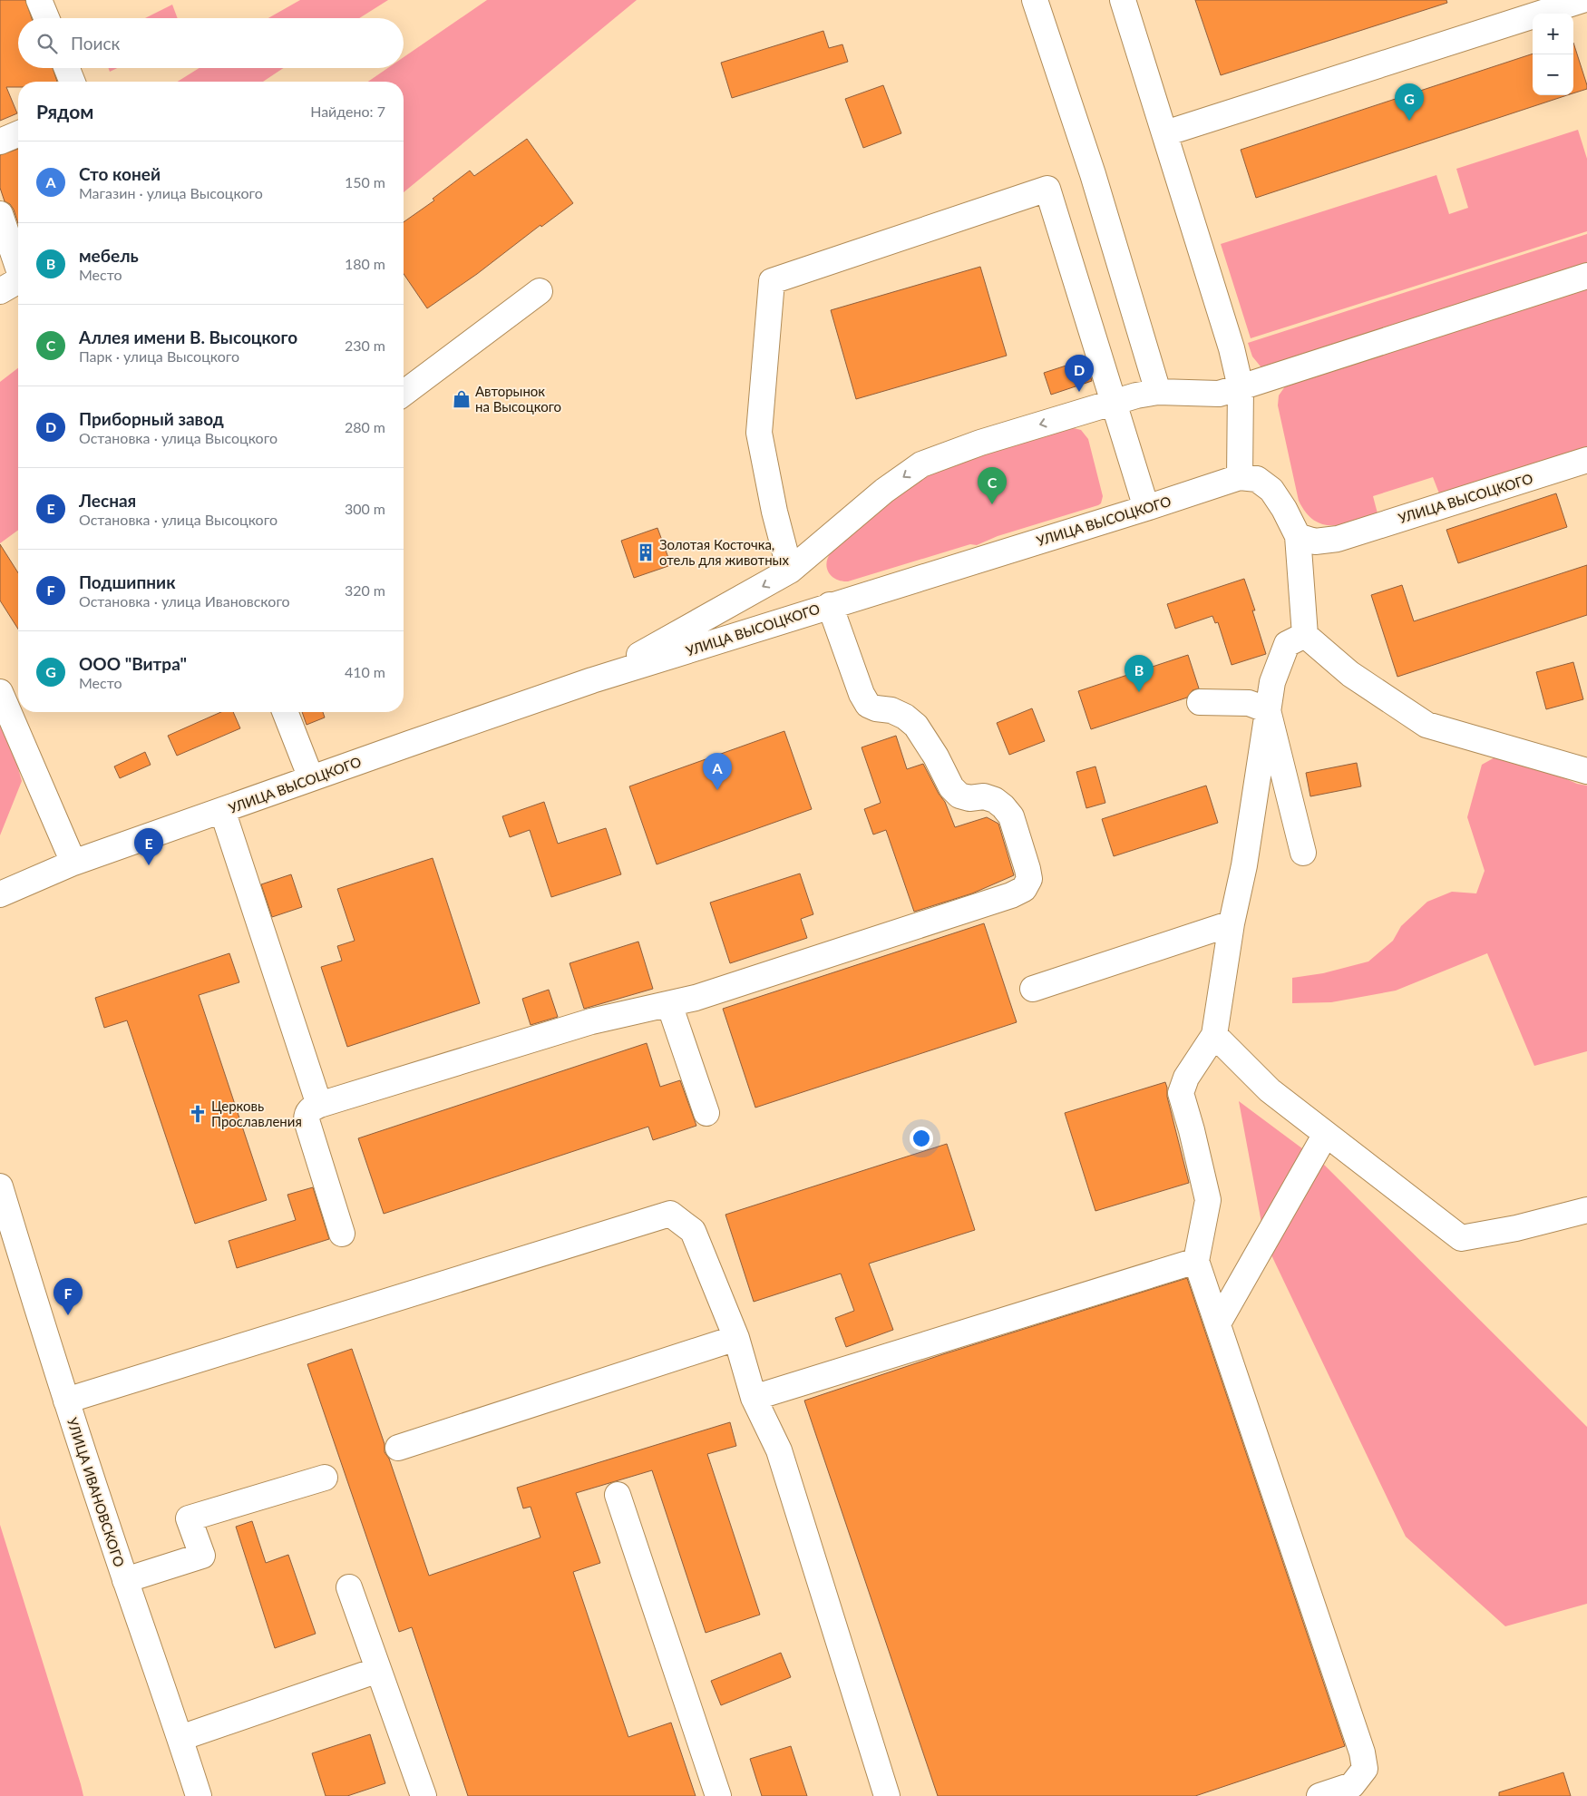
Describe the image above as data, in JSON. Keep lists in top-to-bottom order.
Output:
{
  "streets": {
    "street": ["УЛИЦА ВЫСОЦКОГО", "УЛИЦА ИВАНОВСКОГО"]
  },
  "places": {
    "shop": ["Авторынок на Высоцкого"],
    "building": ["Золотая Косточка, отель для животных"],
    "church": ["Церковь Прославления"]
  },
  "page": {
    "map_buttons": ["+", "−"],
    "search": "Поиск",
    "heading": ["Рядом", "Найдено: 7"],
    "pins": [
      "G",
      "D",
      "C",
      "B",
      "A",
      "E",
      "F"
    ],
    "list": [
      {
        "mark": "A",
        "name": "Сто коней",
        "note": "Магазин · улица Высоцкого",
        "value": "150 m"
      },
      {
        "mark": "B",
        "name": "мебель",
        "note": "Место",
        "value": "180 m"
      },
      {
        "mark": "C",
        "name": "Аллея имени В. Высоцкого",
        "note": "Парк · улица Высоцкого",
        "value": "230 m"
      },
      {
        "mark": "D",
        "name": "Приборный завод",
        "note": "Остановка · улица Высоцкого",
        "value": "280 m"
      },
      {
        "mark": "E",
        "name": "Лесная",
        "note": "Остановка · улица Высоцкого",
        "value": "300 m"
      },
      {
        "mark": "F",
        "name": "Подшипник",
        "note": "Остановка · улица Ивановского",
        "value": "320 m"
      },
      {
        "mark": "G",
        "name": "ООО \"Витра\"",
        "note": "Место",
        "value": "410 m"
      }
    ]
  }
}
